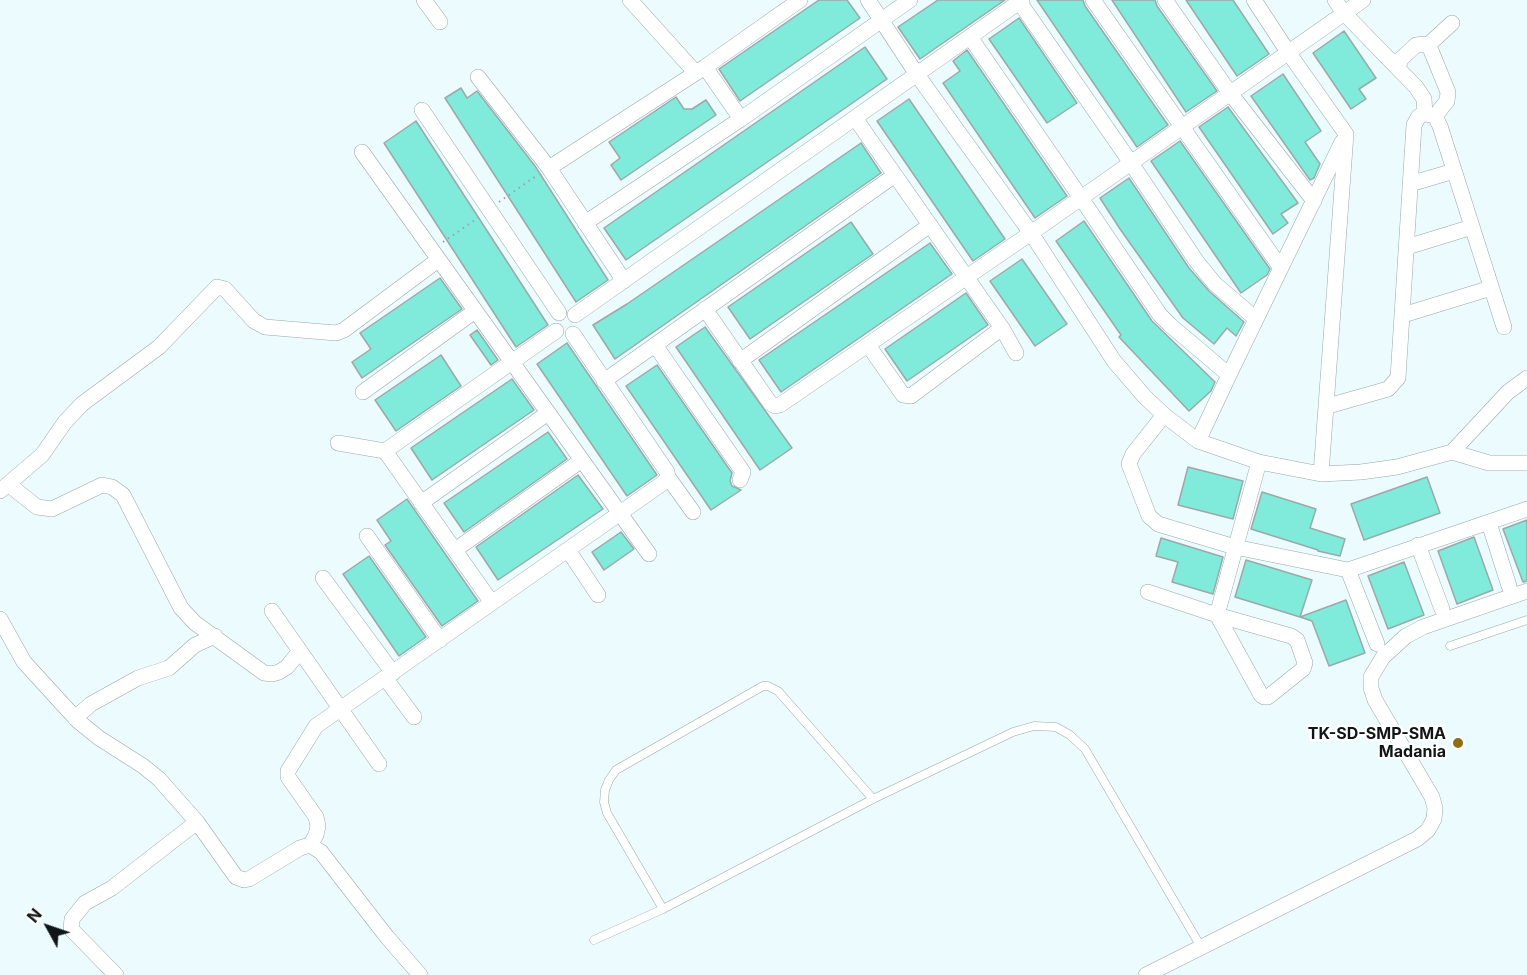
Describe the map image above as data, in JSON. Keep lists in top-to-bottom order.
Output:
{
  "places": ["TK-SD-SMP-SMA Madania"],
  "north": "top left"
}
